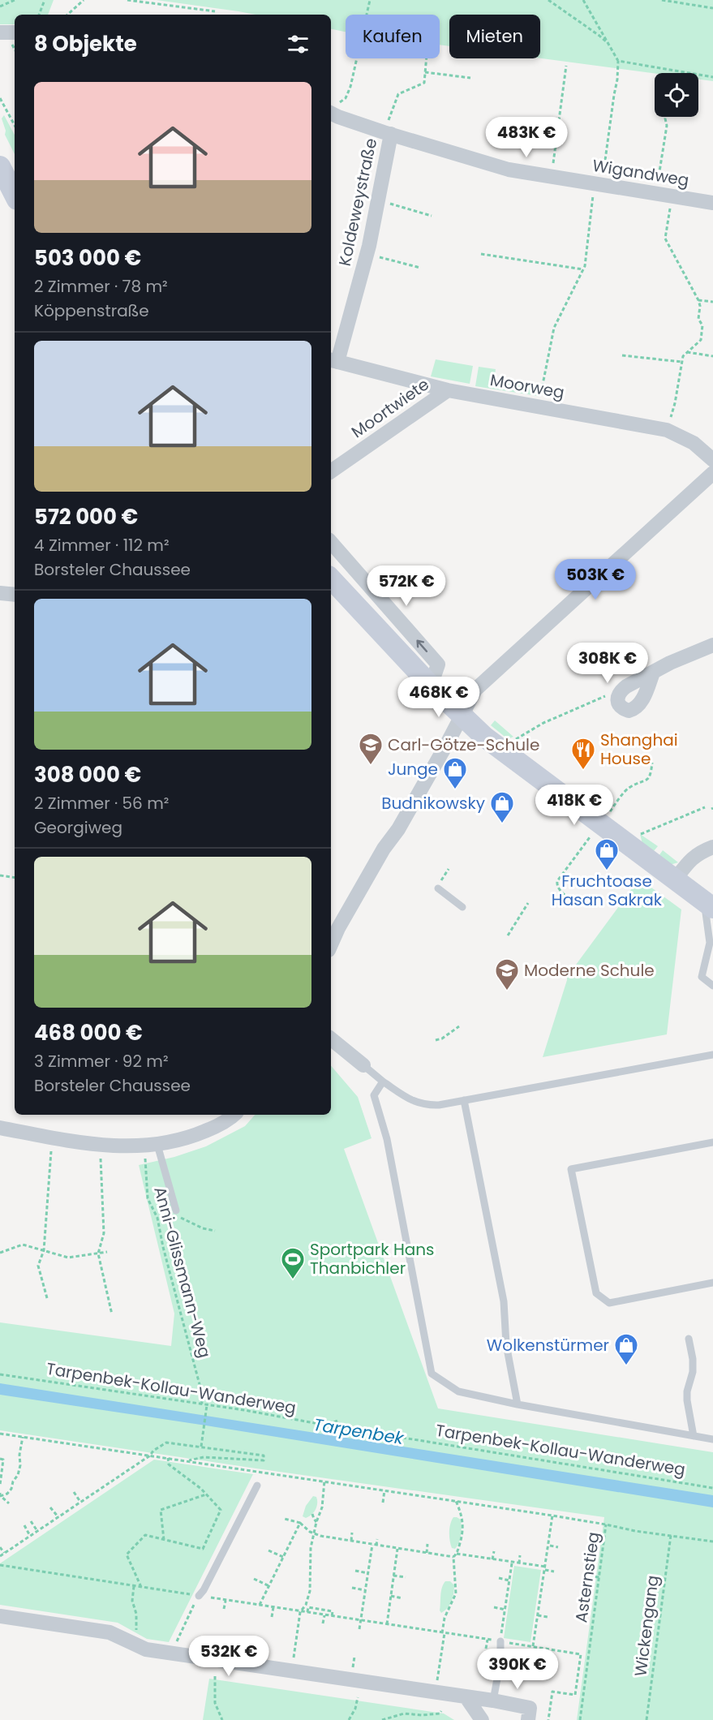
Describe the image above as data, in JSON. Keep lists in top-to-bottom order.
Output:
{
  "streets": {
    "street": [
      "Wigandweg",
      "Koldeweystraße",
      "Moorweg",
      "Moortwiete"
    ],
    "path": [
      "Anni-Glissmann-Weg",
      "Tarpenbek-Kollau-Wanderweg",
      "Asternstieg",
      "Wickengang"
    ]
  },
  "crossings": [
    ["Wigandweg", "Koldeweystraße"],
    ["Koldeweystraße", "Moorweg"],
    ["Moorweg", "Moortwiete"],
    ["Anni-Glissmann-Weg", "Tarpenbek-Kollau-Wanderweg"]
  ],
  "water": ["Tarpenbek"],
  "places": {
    "school or university": ["Carl-Götze-Schule", "Moderne Schule"],
    "restaurant": ["Shanghai House"],
    "shop": [
      "Junge",
      "Budnikowsky",
      "Fruchtoase Hasan Sakrak",
      "Wolkenstürmer"
    ],
    "sports": ["Sportpark Hans Thanbichler"]
  },
  "page": {
    "chip": ["Kaufen", "Mieten"],
    "heading": "8 Objekte",
    "list": [
      {
        "name": "503 000 €",
        "note": "2 Zimmer · 78 m² · Köppenstraße"
      },
      {
        "name": "572 000 €",
        "note": "4 Zimmer · 112 m² · Borsteler Chaussee"
      },
      {
        "name": "308 000 €",
        "note": "2 Zimmer · 56 m² · Georgiweg"
      },
      {
        "name": "468 000 €",
        "note": "3 Zimmer · 92 m² · Borsteler Chaussee"
      }
    ],
    "price": [
      "483K €",
      "503K €",
      "572K €",
      "308K €",
      "468K €",
      "418K €",
      "532K €",
      "390K €"
    ]
  }
}
